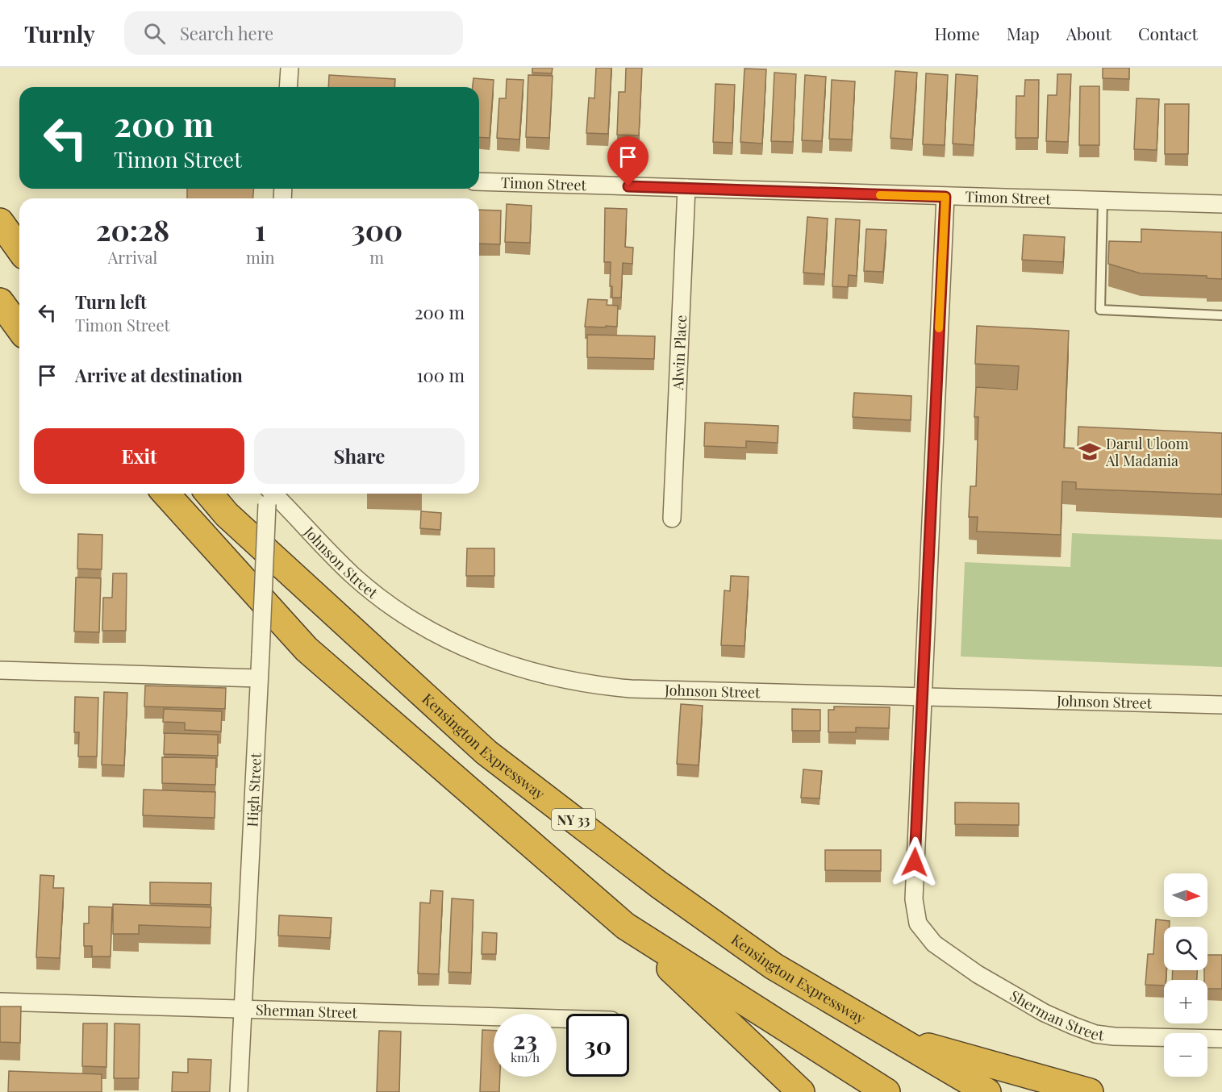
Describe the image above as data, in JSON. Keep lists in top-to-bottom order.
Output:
{
  "streets": {
    "highway": ["Kensington Expressway", "NY 33"],
    "street": [
      "Timon Street",
      "Alwin Place",
      "Johnson Street",
      "High Street",
      "Sherman Street"
    ]
  },
  "crossings": [
    ["Timon Street", "Alwin Place"],
    ["Johnson Street", "High Street"],
    ["Johnson Street", "Sherman Street"],
    ["High Street", "Sherman Street"]
  ],
  "places": {
    "school or university": ["Darul Uloom Al Madania"]
  },
  "north": "right",
  "page": {
    "header": "Turnly",
    "search": "Search here",
    "nav": [
      "Home",
      "Map",
      "About",
      "Contact"
    ],
    "turn": ["200 m", "Timon Street"],
    "eta": [
      "20:28",
      "Arrival",
      "1",
      "min",
      "300",
      "m"
    ],
    "list": [
      {
        "name": "Turn left",
        "note": "Timon Street",
        "value": "200 m"
      },
      {
        "name": "Arrive at destination",
        "value": "100 m"
      }
    ],
    "buttons": ["Exit", "Share"],
    "map_buttons": ["+", "−"],
    "speed": "23 km/h",
    "limit": "30"
  }
}
